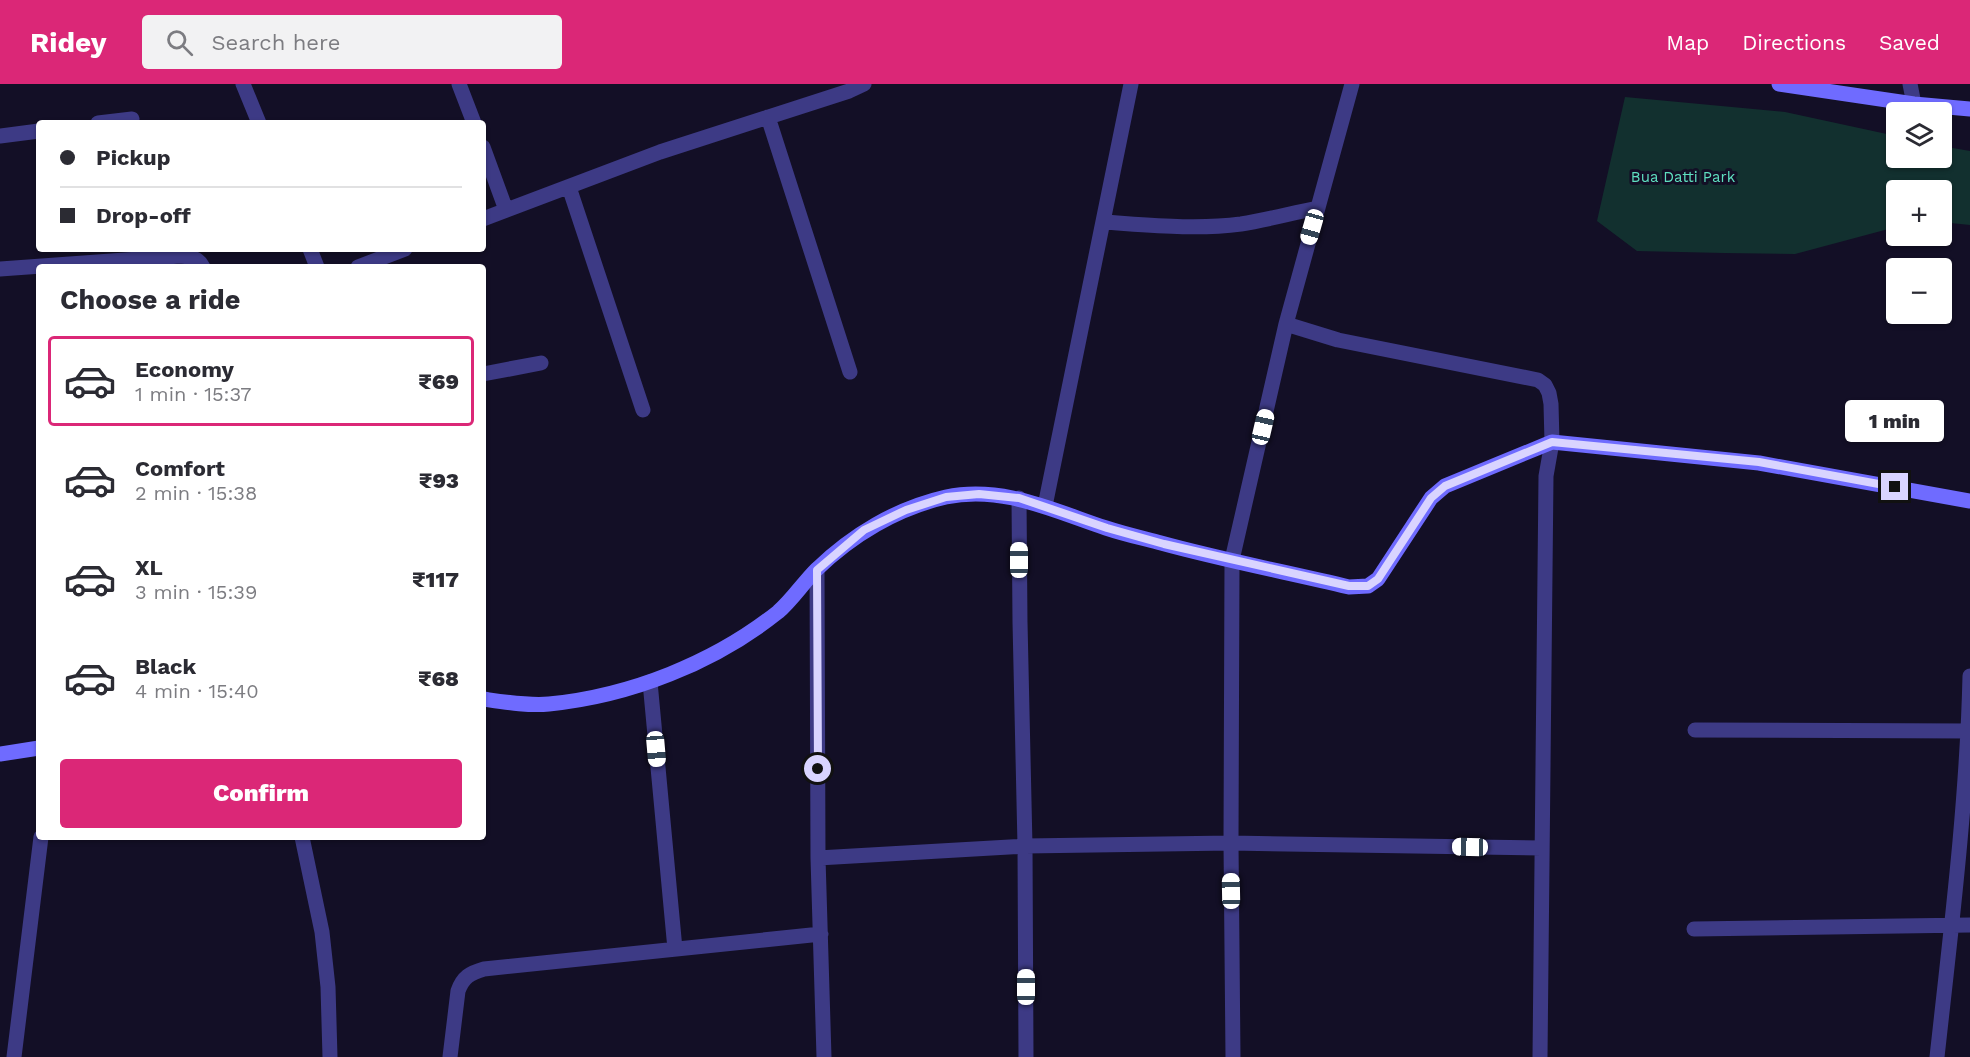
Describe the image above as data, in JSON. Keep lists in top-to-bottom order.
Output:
{
  "parks": ["Bua Datti Park"],
  "page": {
    "header": "Ridey",
    "search": "Search here",
    "nav": ["Map", "Directions", "Saved"],
    "map_buttons": ["+", "−"],
    "banner": ["Pickup", "Drop-off"],
    "heading": "Choose a ride",
    "list": [
      {
        "name": "Economy",
        "note": "1 min · 15:37",
        "value": "₹69"
      },
      {
        "name": "Comfort",
        "note": "2 min · 15:38",
        "value": "₹93"
      },
      {
        "name": "XL",
        "note": "3 min · 15:39",
        "value": "₹117"
      },
      {
        "name": "Black",
        "note": "4 min · 15:40",
        "value": "₹68"
      }
    ],
    "bubble": "1 min",
    "buttons": "Confirm"
  }
}
